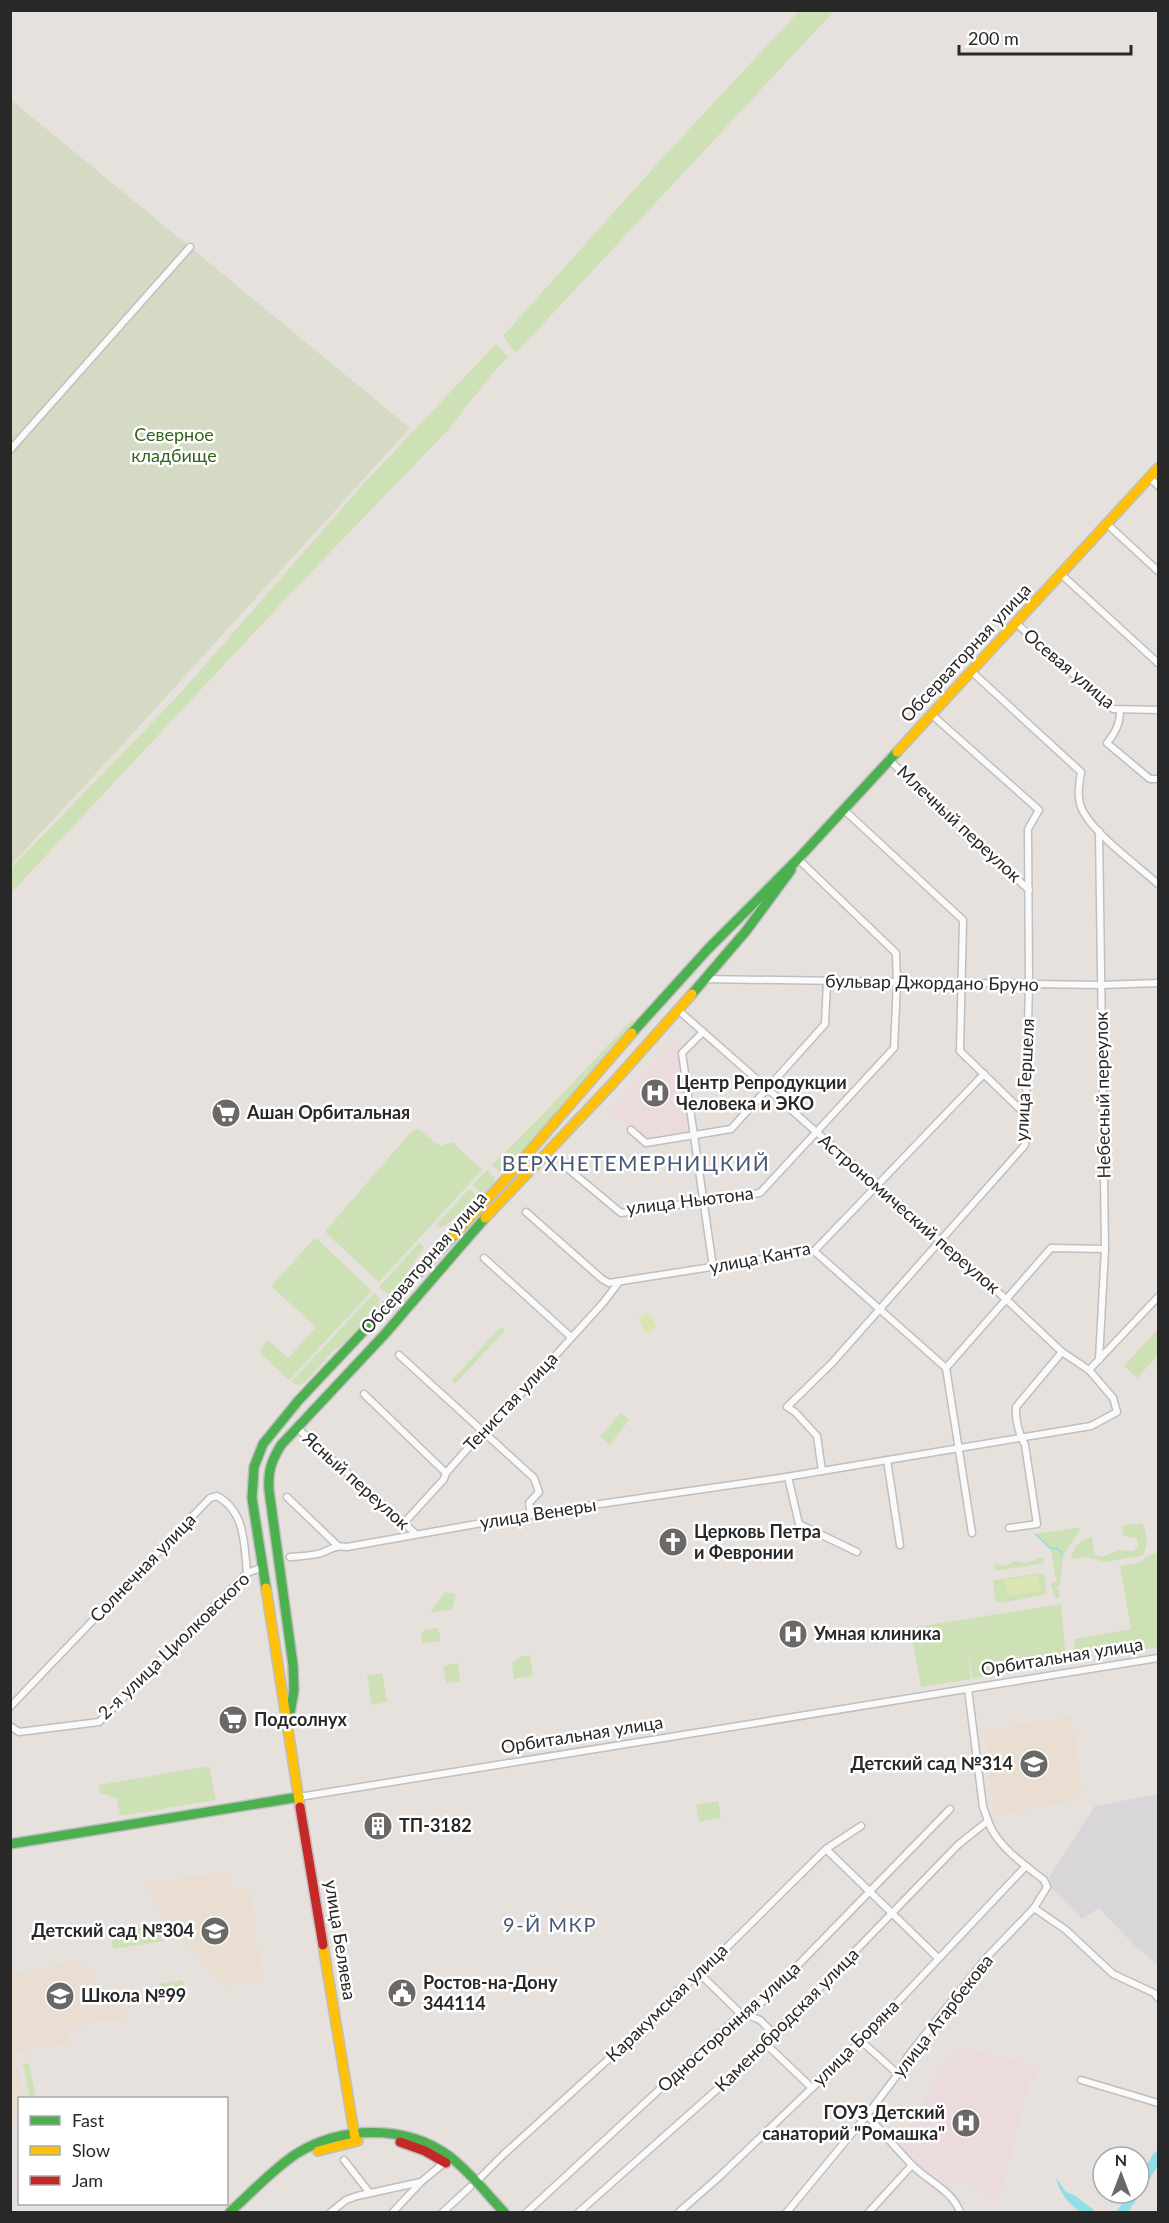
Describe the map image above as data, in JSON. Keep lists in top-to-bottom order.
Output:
{
  "streets": {
    "main road": ["Обсерваторная улица", "Орбитальная улица", "улица Беляева"],
    "street": [
      "Осевая улица",
      "Млечный переулок",
      "бульвар Джордано Бруно",
      "улица Гершеля",
      "Небесный переулок",
      "улица Ньютона",
      "Астрономический переулок",
      "улица Канта",
      "Тенистая улица",
      "Ясный переулок",
      "улица Венеры",
      "Солнечная улица",
      "2-я улица Циолковского",
      "Каракумская улица",
      "улица Атарбекова",
      "Каменобродская улица",
      "Односторонняя улица",
      "улица Боряна"
    ]
  },
  "crossings": [
    ["Обсерваторная улица", "Осевая улица"],
    ["Обсерваторная улица", "Млечный переулок"],
    ["Обсерваторная улица", "бульвар Джордано Бруно"],
    ["Обсерваторная улица", "улица Гершеля"],
    ["Обсерваторная улица", "улица Ньютона"],
    ["Обсерваторная улица", "Астрономический переулок"],
    ["Обсерваторная улица", "Ясный переулок"],
    ["Обсерваторная улица", "2-я улица Циолковского"],
    ["Обсерваторная улица", "Орбитальная улица"],
    ["Обсерваторная улица", "улица Беляева"],
    ["Млечный переулок", "улица Гершеля"],
    ["бульвар Джордано Бруно", "улица Гершеля"],
    ["бульвар Джордано Бруно", "Небесный переулок"],
    ["бульвар Джордано Бруно", "улица Ньютона"],
    ["улица Гершеля", "Астрономический переулок"],
    ["улица Гершеля", "улица Венеры"],
    ["улица Ньютона", "Астрономический переулок"],
    ["Астрономический переулок", "улица Канта"],
    ["Астрономический переулок", "улица Венеры"],
    ["улица Канта", "Тенистая улица"],
    ["Тенистая улица", "Ясный переулок"],
    ["Ясный переулок", "улица Венеры"],
    ["Солнечная улица", "2-я улица Циолковского"],
    ["Орбитальная улица", "улица Беляева"],
    ["улица Атарбекова", "улица Боряна"]
  ],
  "districts": ["ВЕРХНЕТЕМЕРНИЦКИЙ", "9-Й МКР"],
  "parks": ["Северное кладбище"],
  "places": {
    "hospital": ["Центр Репродукции Человека и ЭКО", "Умная клиника", "ГОУЗ Детский санаторий \"Ромашка\""],
    "supermarket": ["Ашан Орбитальная", "Подсолнух"],
    "church": ["Церковь Петра и Февронии"],
    "school or university": ["Детский сад №314", "Детский сад №304", "Школа №99"],
    "building": ["ТП-3182"],
    "public building": ["Ростов-на-Дону 344114"]
  },
  "legend": ["Fast", "Slow", "Jam"],
  "scale_bar": "200 m",
  "north": "top"
}
